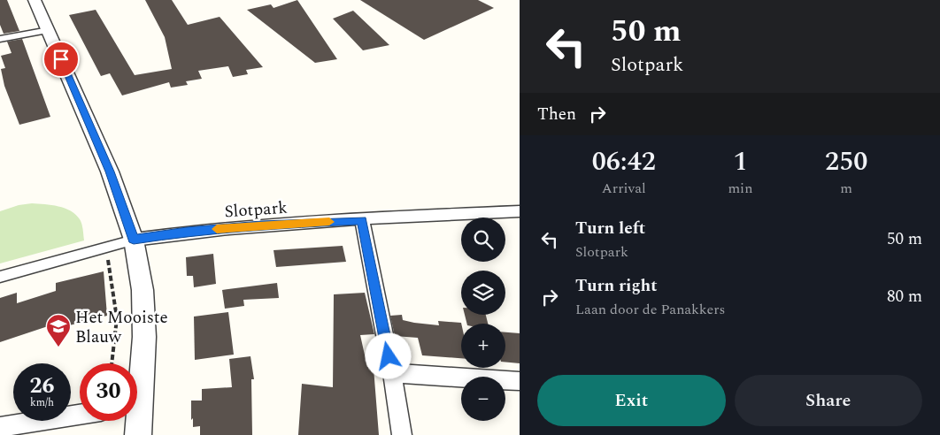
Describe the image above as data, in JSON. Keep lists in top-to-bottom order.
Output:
{
  "streets": {
    "street": ["Slotpark"]
  },
  "places": {
    "school or university": ["Het Mooiste Blauw"]
  },
  "page": {
    "turn": ["50 m", "Slotpark"],
    "then": "Then",
    "eta": [
      "06:42",
      "Arrival",
      "1",
      "min",
      "250",
      "m"
    ],
    "list": [
      {
        "name": "Turn left",
        "note": "Slotpark",
        "value": "50 m"
      },
      {
        "name": "Turn right",
        "note": "Laan door de Panakkers",
        "value": "80 m"
      }
    ],
    "map_buttons": ["+", "−"],
    "speed": "26 km/h",
    "limit": "30",
    "buttons": ["Exit", "Share"]
  }
}
